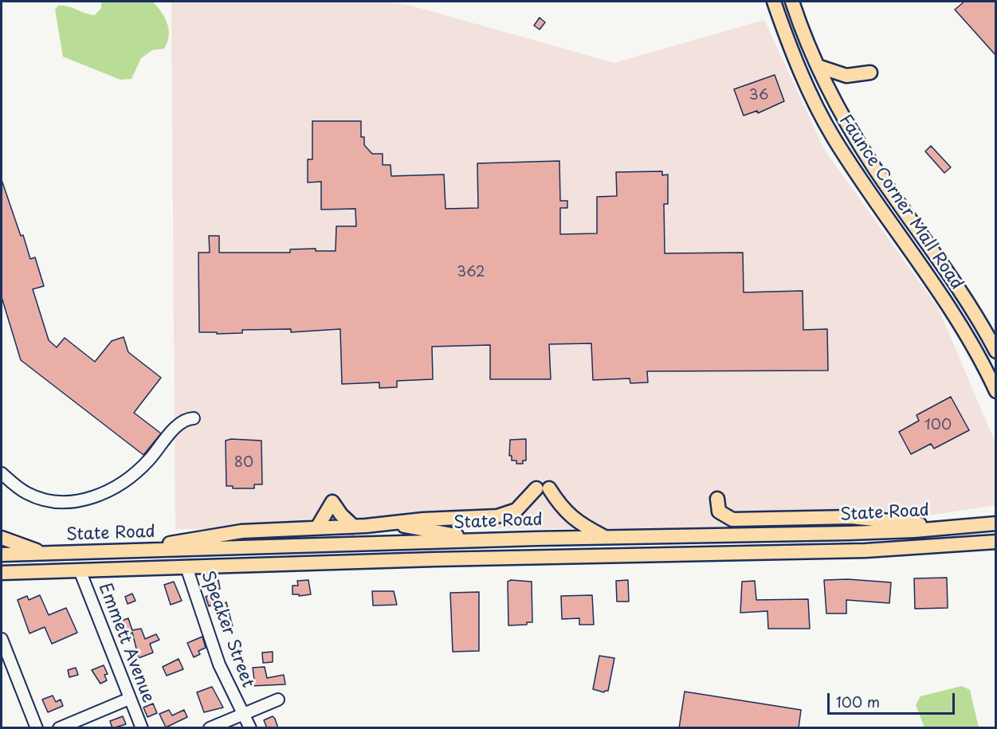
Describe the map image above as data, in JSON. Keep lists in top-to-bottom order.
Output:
{
  "streets": {
    "main road": ["Faunce Corner Mall Road", "State Road"],
    "street": ["Speaker Street", "Emmett Avenue"]
  },
  "house_numbers": [
    "36",
    "362",
    "100",
    "80"
  ],
  "scale_bar": "100 m"
}
